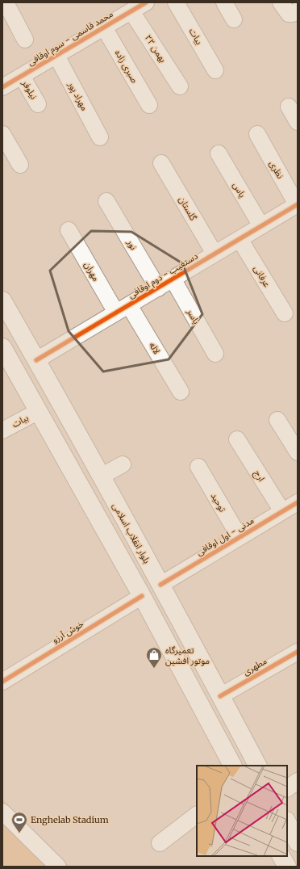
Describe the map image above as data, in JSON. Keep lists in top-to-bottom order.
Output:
{
  "streets": {
    "main road": ["بلوار انقلاب اسلامی"],
    "street": [
      "بیات",
      "محمد قاسمی - سوم اوقافی",
      "۲۲ بهمن",
      "صبری زاده",
      "نیلوفر",
      "مهراد پور",
      "نظری",
      "یاس",
      "گلستان",
      "نور",
      "مهران",
      "دستغیب - دوم اوقافی",
      "عرفانی",
      "یاسر",
      "لاله",
      "ارج",
      "توحید",
      "مدنی - اول اوقافی",
      "خوش آرزو",
      "مطهری"
    ]
  },
  "crossings": [
    ["محمد قاسمی - سوم اوقافی", "۲۲ بهمن"],
    ["محمد قاسمی - سوم اوقافی", "صبری زاده"],
    ["محمد قاسمی - سوم اوقافی", "نیلوفر"],
    ["محمد قاسمی - سوم اوقافی", "مهراد پور"],
    ["نظری", "دستغیب - دوم اوقافی"],
    ["یاس", "دستغیب - دوم اوقافی"],
    ["گلستان", "دستغیب - دوم اوقافی"],
    ["نور", "دستغیب - دوم اوقافی"],
    ["مهران", "دستغیب - دوم اوقافی"],
    ["مهران", "لاله"],
    ["دستغیب - دوم اوقافی", "عرفانی"],
    ["دستغیب - دوم اوقافی", "یاسر"],
    ["دستغیب - دوم اوقافی", "لاله"],
    ["دستغیب - دوم اوقافی", "بلوار انقلاب اسلامی"],
    ["ارج", "مدنی - اول اوقافی"],
    ["توحید", "مدنی - اول اوقافی"],
    ["بلوار انقلاب اسلامی", "مدنی - اول اوقافی"],
    ["بلوار انقلاب اسلامی", "مطهری"]
  ],
  "places": {
    "shop": ["تعمیرگاه موتور افشین"],
    "sports": ["Enghelab Stadium"]
  }
}
